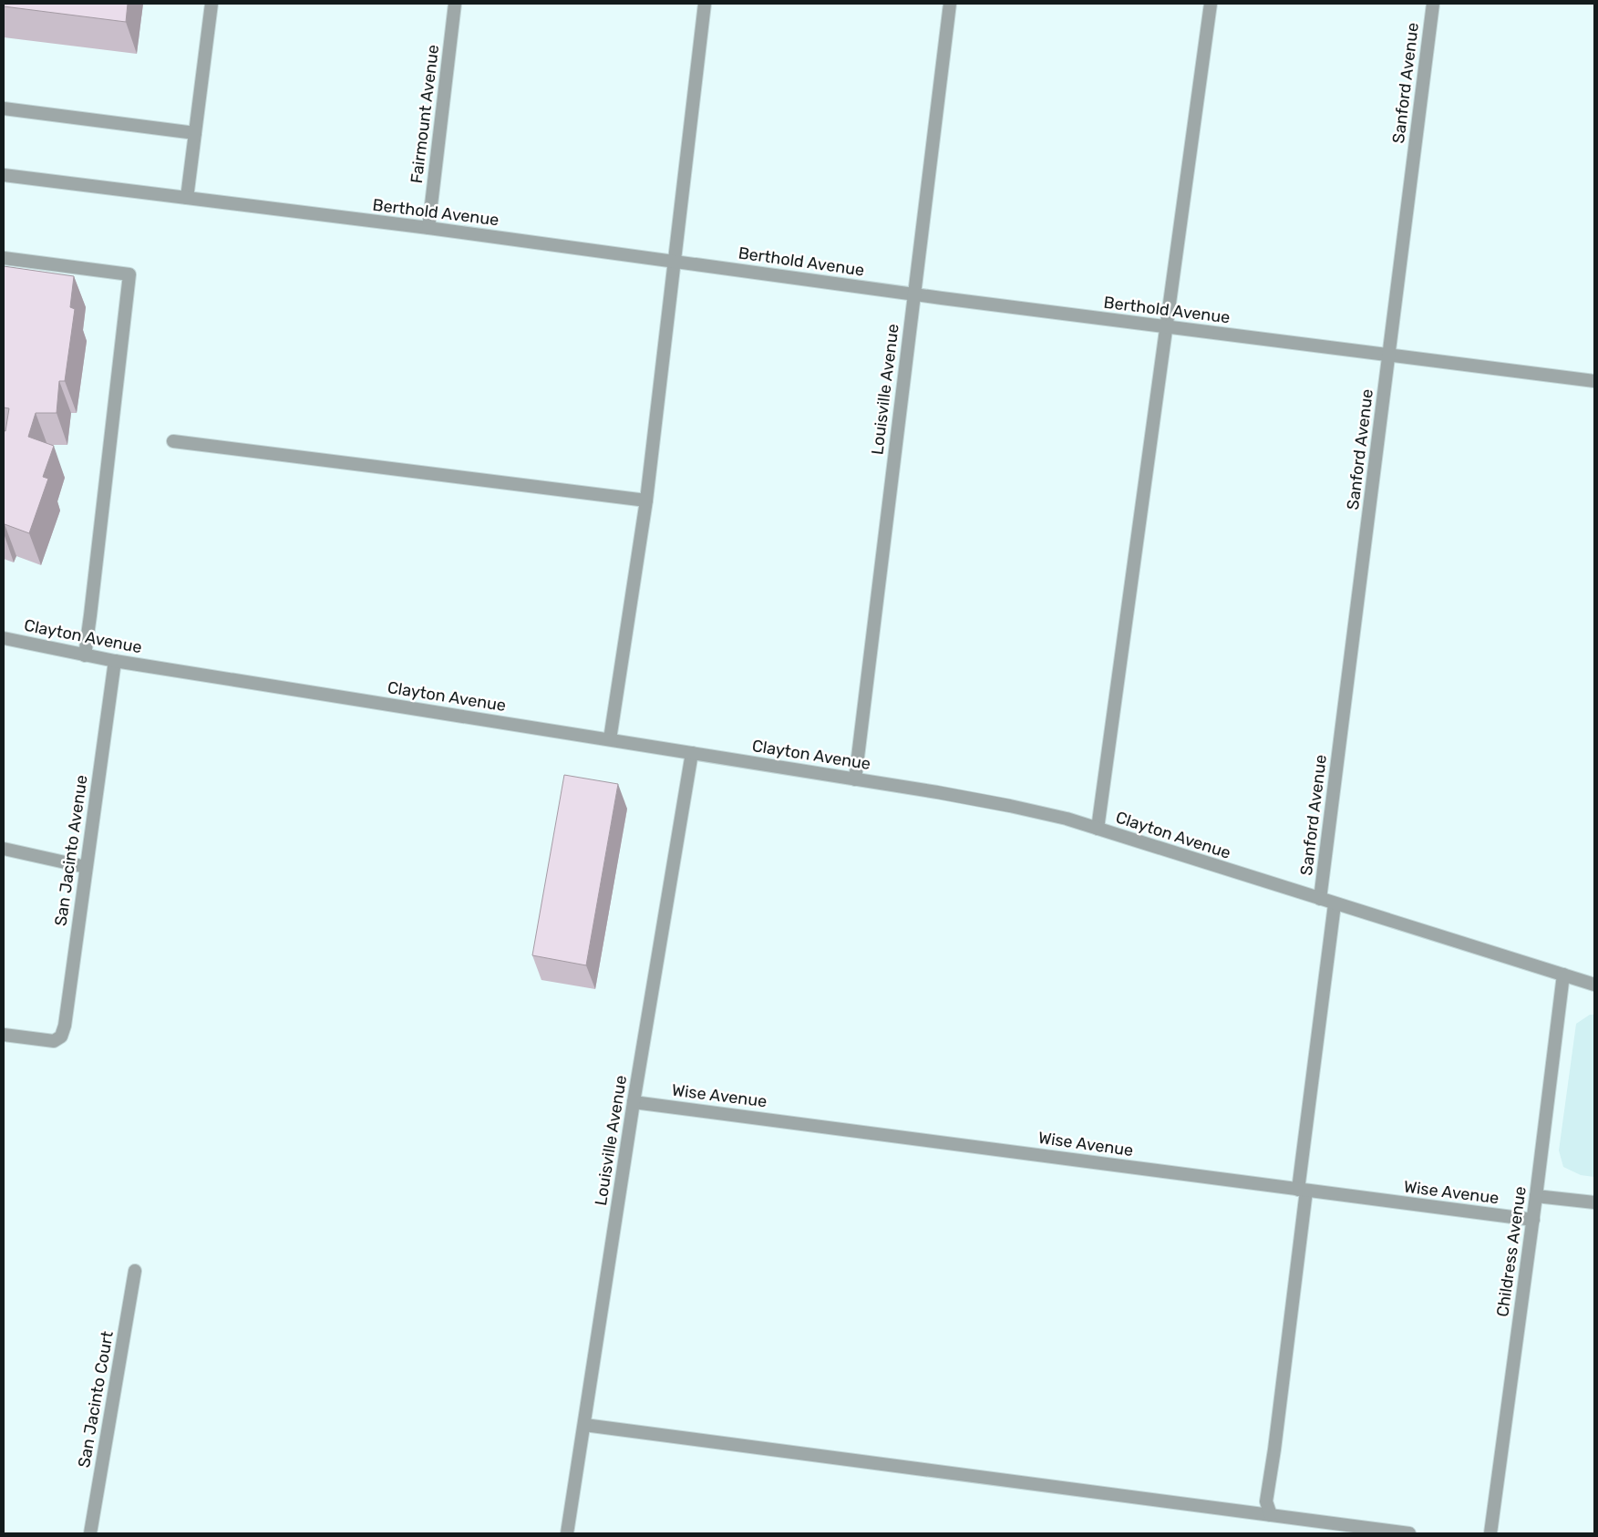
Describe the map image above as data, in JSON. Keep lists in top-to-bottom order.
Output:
{
  "streets": {
    "street": [
      "Sanford Avenue",
      "Fairmount Avenue",
      "Berthold Avenue",
      "Louisville Avenue",
      "Clayton Avenue",
      "San Jacinto Avenue",
      "Wise Avenue",
      "Childress Avenue",
      "San Jacinto Court"
    ]
  },
  "crossings": [
    ["Sanford Avenue", "Berthold Avenue"],
    ["Sanford Avenue", "Clayton Avenue"],
    ["Fairmount Avenue", "Berthold Avenue"],
    ["Berthold Avenue", "Louisville Avenue"],
    ["Louisville Avenue", "Clayton Avenue"],
    ["Louisville Avenue", "Wise Avenue"],
    ["Clayton Avenue", "San Jacinto Avenue"],
    ["Clayton Avenue", "Childress Avenue"],
    ["Wise Avenue", "Childress Avenue"]
  ]
}
